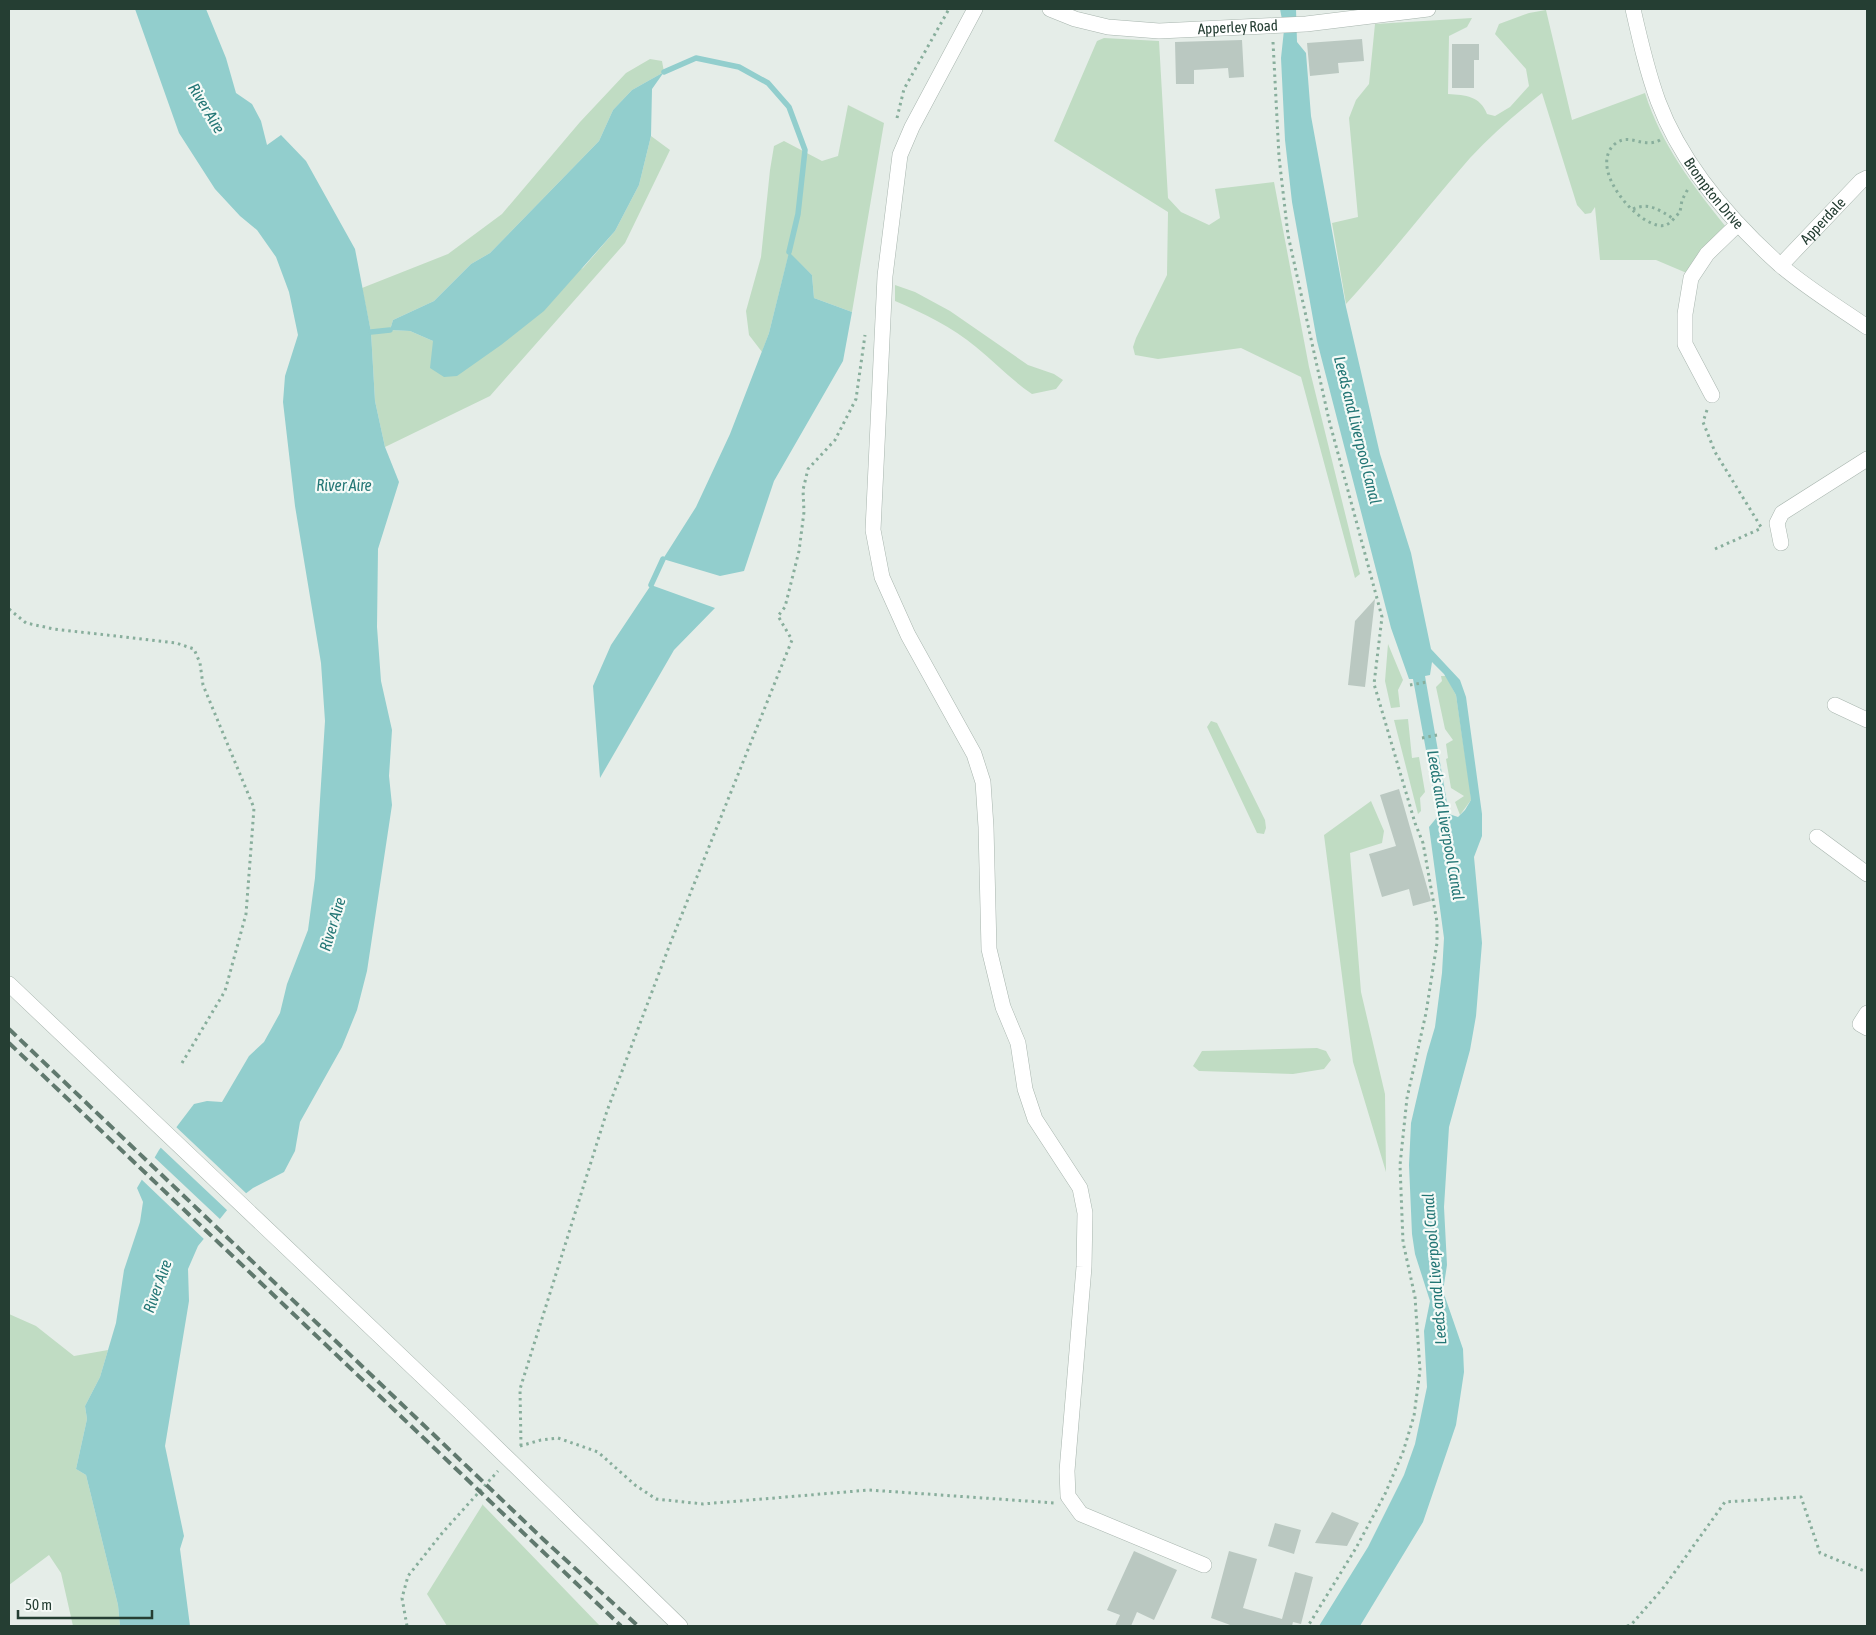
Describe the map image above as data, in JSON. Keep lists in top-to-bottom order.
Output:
{
  "streets": {
    "street": ["Apperley Road", "Brompton Drive", "Apperdale"]
  },
  "crossings": [
    ["Brompton Drive", "Apperdale"]
  ],
  "water": ["River Aire", "Leeds and Liverpool Canal"],
  "scale_bar": "50 m"
}
